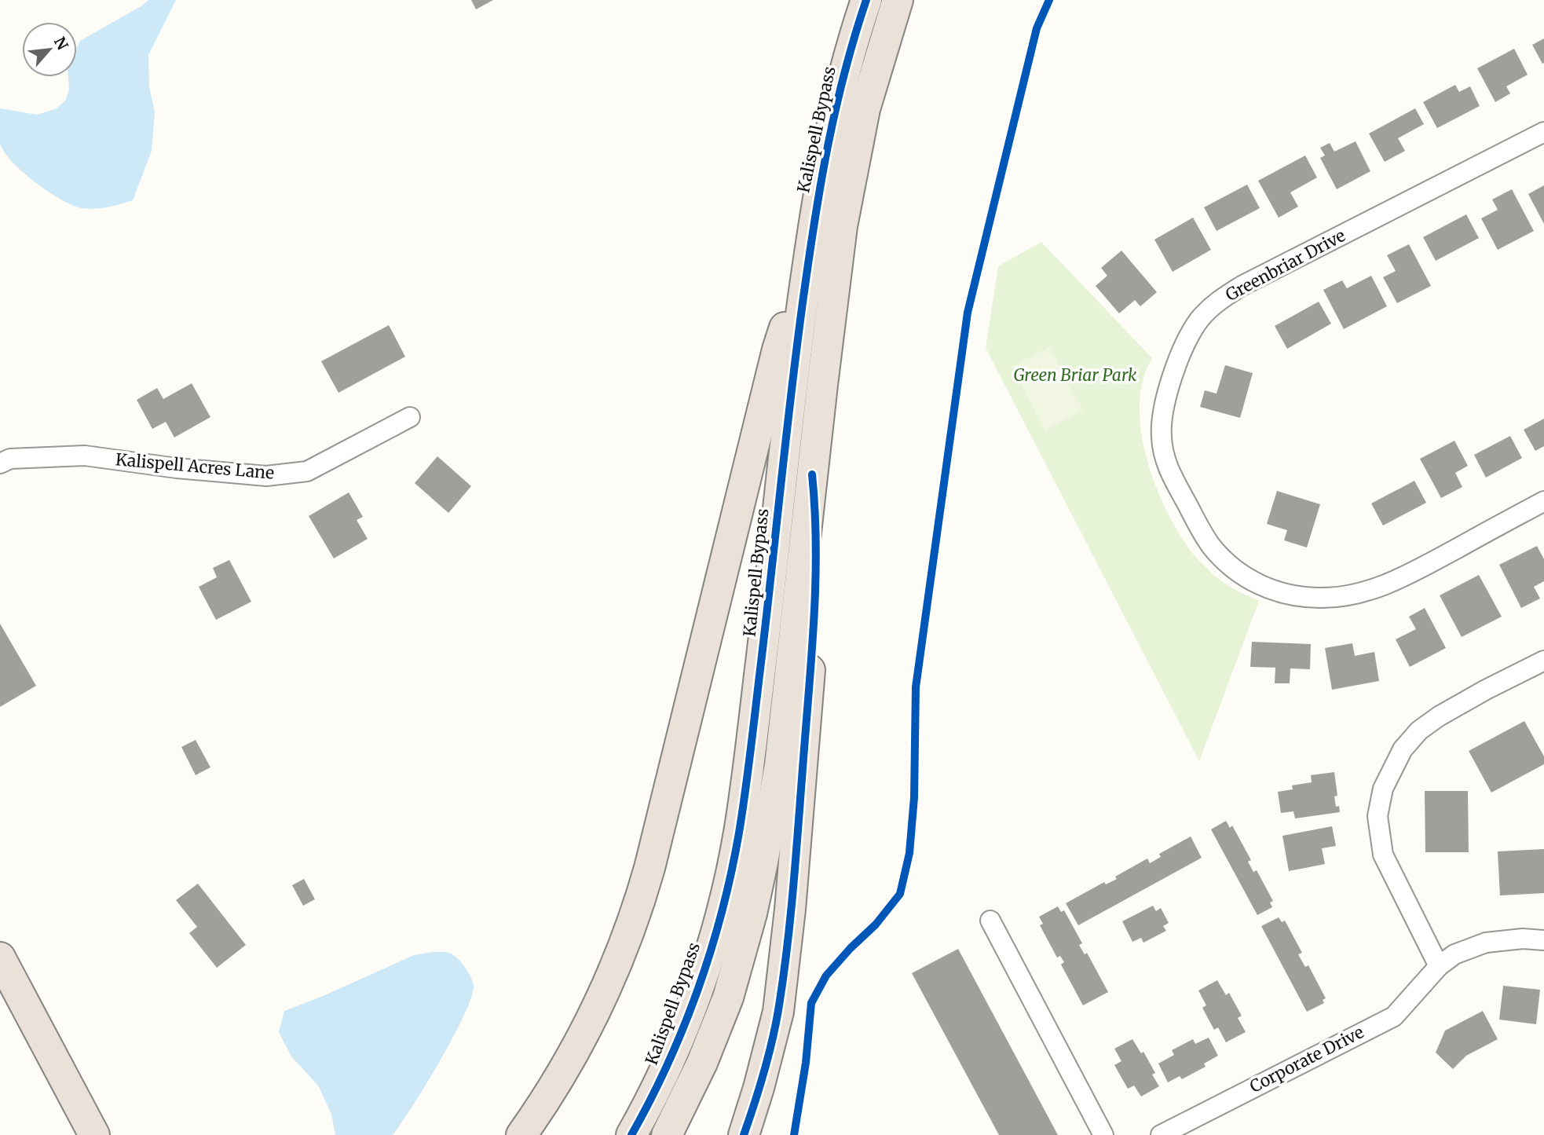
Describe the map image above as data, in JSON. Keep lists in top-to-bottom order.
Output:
{
  "streets": {
    "highway": ["Kalispell Bypass"],
    "street": ["Greenbriar Drive", "Kalispell Acres Lane", "Corporate Drive"]
  },
  "parks": ["Green Briar Park"],
  "north": "top right"
}
